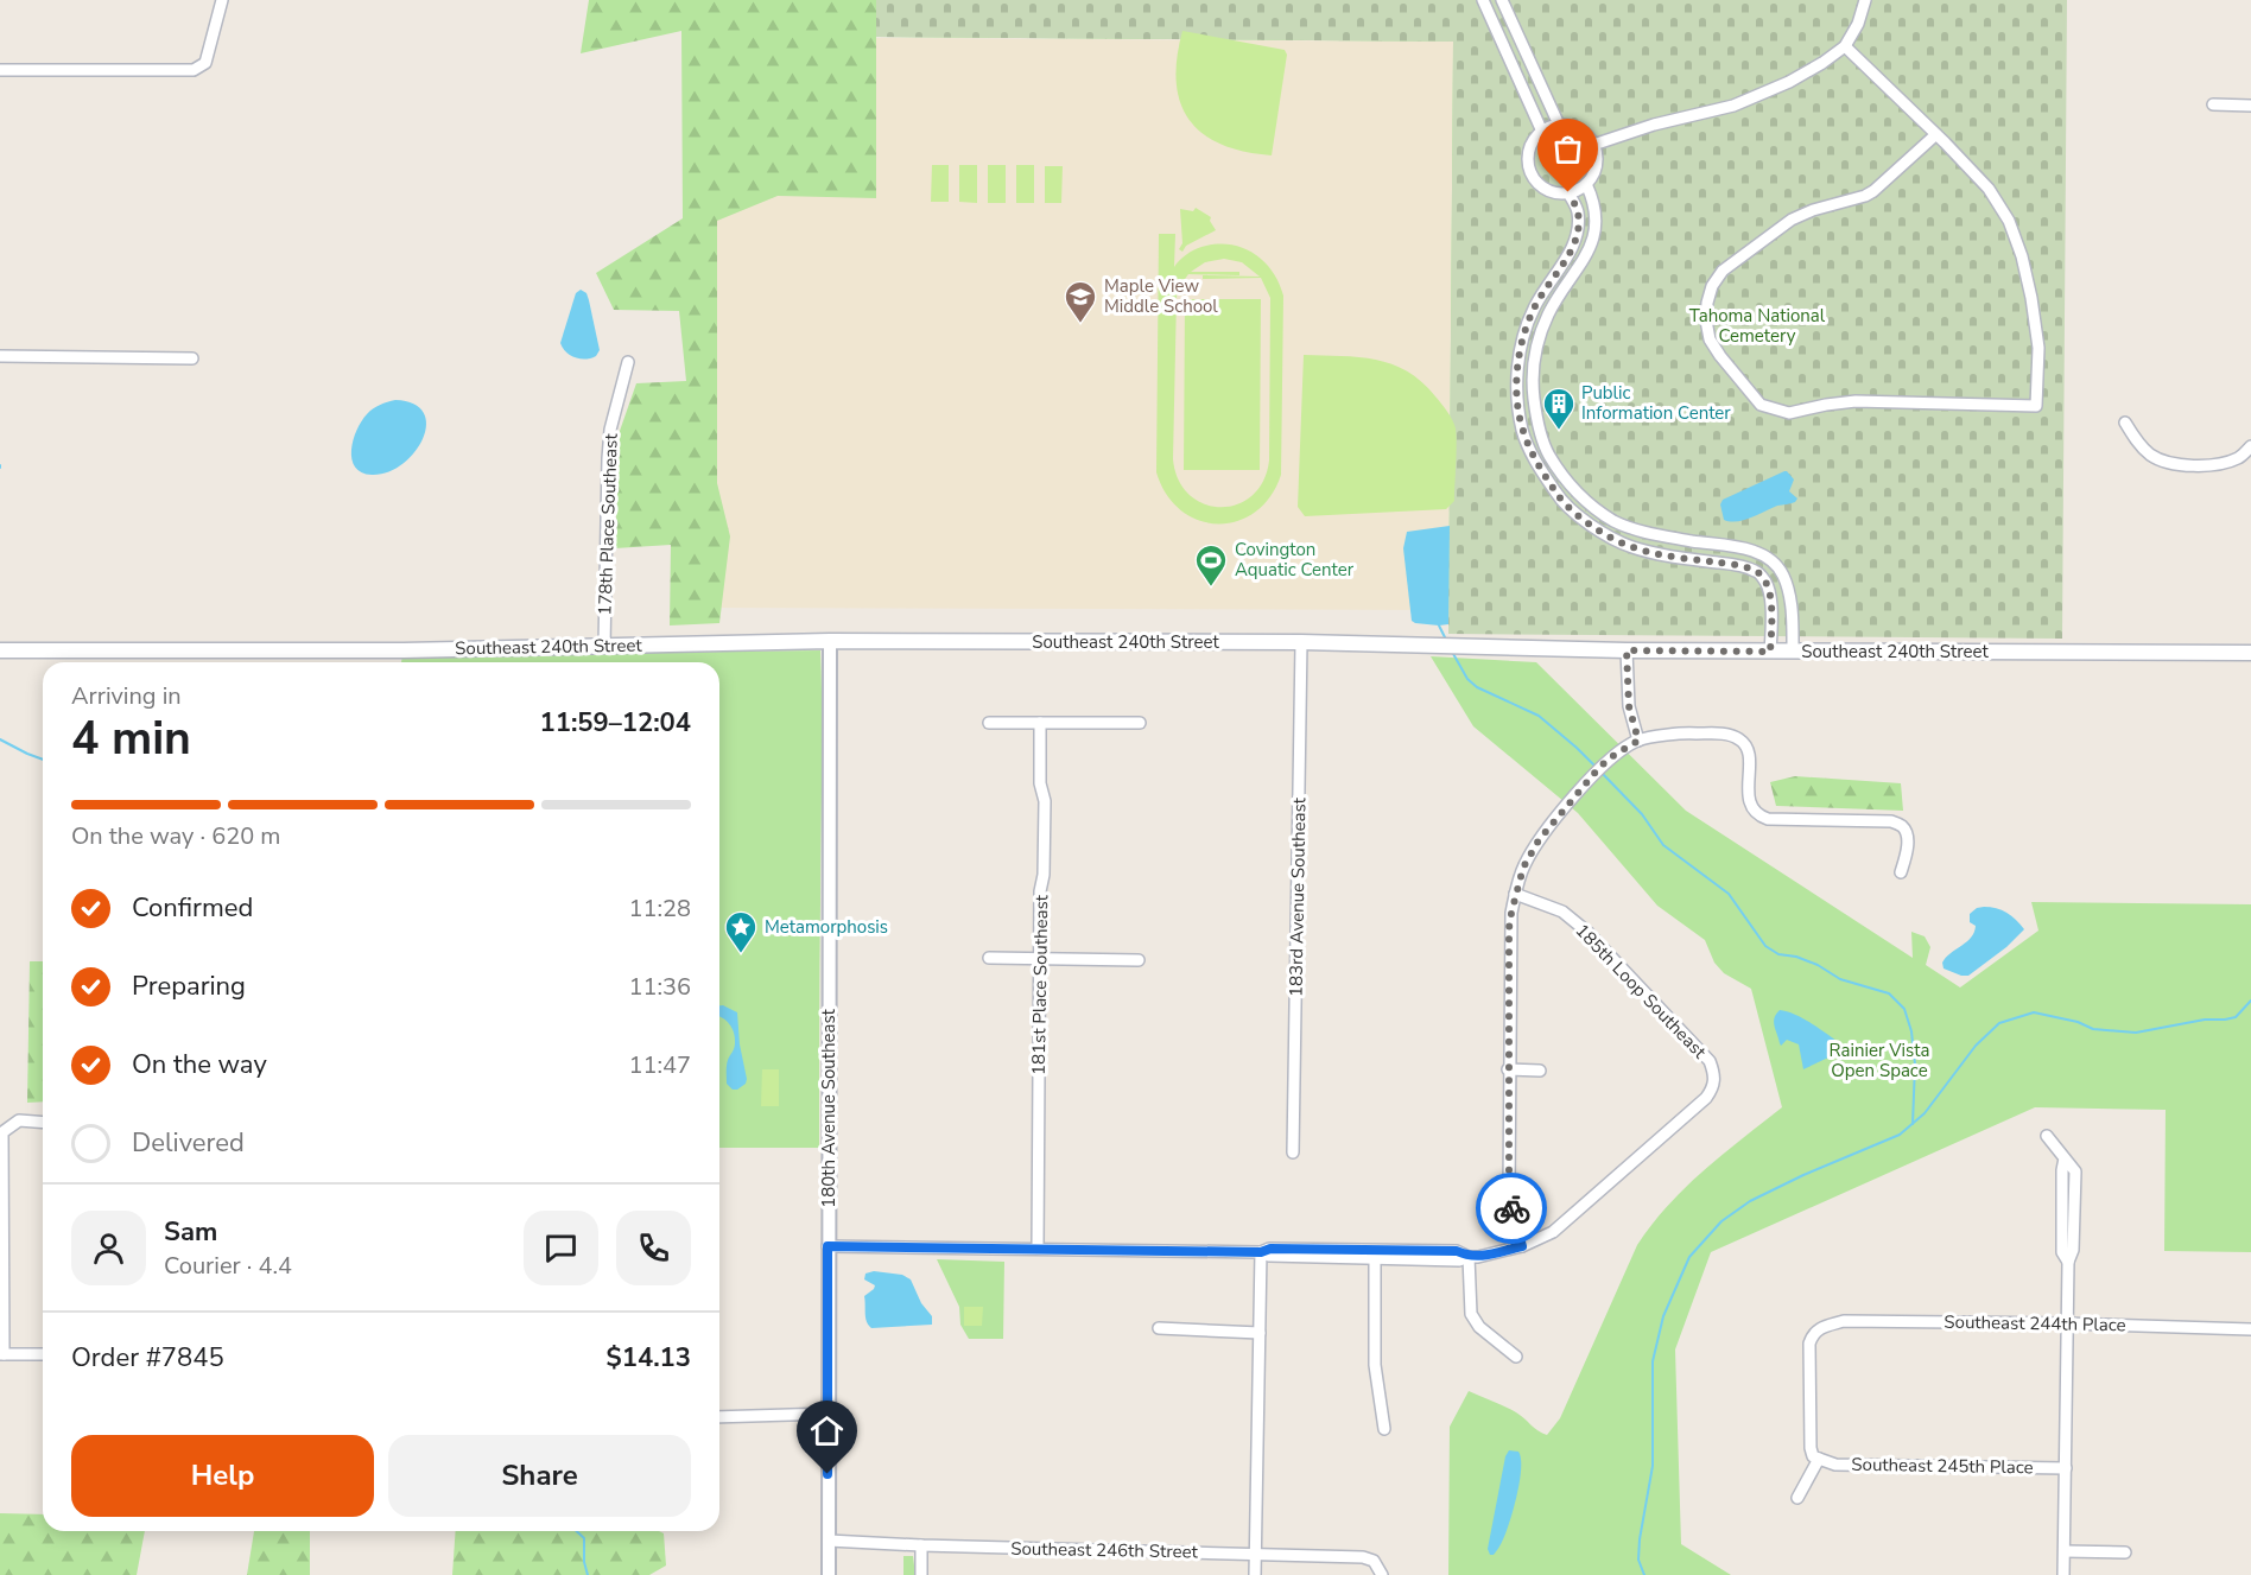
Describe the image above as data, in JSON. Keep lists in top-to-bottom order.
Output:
{
  "streets": {
    "main road": ["Southeast 240th Street"],
    "street": [
      "178th Place Southeast",
      "183rd Avenue Southeast",
      "181st Place Southeast",
      "185th Loop Southeast",
      "180th Avenue Southeast",
      "Southeast 244th Place",
      "Southeast 245th Place",
      "Southeast 246th Street"
    ]
  },
  "crossings": [
    ["178th Place Southeast", "Southeast 240th Street"],
    ["Southeast 240th Street", "183rd Avenue Southeast"],
    ["Southeast 240th Street", "180th Avenue Southeast"],
    ["180th Avenue Southeast", "Southeast 246th Street"],
    ["Southeast 244th Place", "Southeast 245th Place"]
  ],
  "parks": ["Tahoma National Cemetery", "Rainier Vista Open Space"],
  "places": {
    "school or university": ["Maple View Middle School"],
    "building": ["Public Information Center"],
    "sports": ["Covington Aquatic Center"],
    "place": ["Metamorphosis"]
  },
  "page": {
    "heading": ["4 min", "Arriving in", "11:59–12:04"],
    "panel": [
      "Sam",
      "Courier · 4.4",
      "Order #7845",
      "$14.13"
    ],
    "bar": "On the way · 620 m",
    "list": [
      ["Confirmed", "11:28"],
      ["Preparing", "11:36"],
      ["On the way", "11:47"],
      "Delivered"
    ],
    "buttons": ["Help", "Share"]
  }
}
